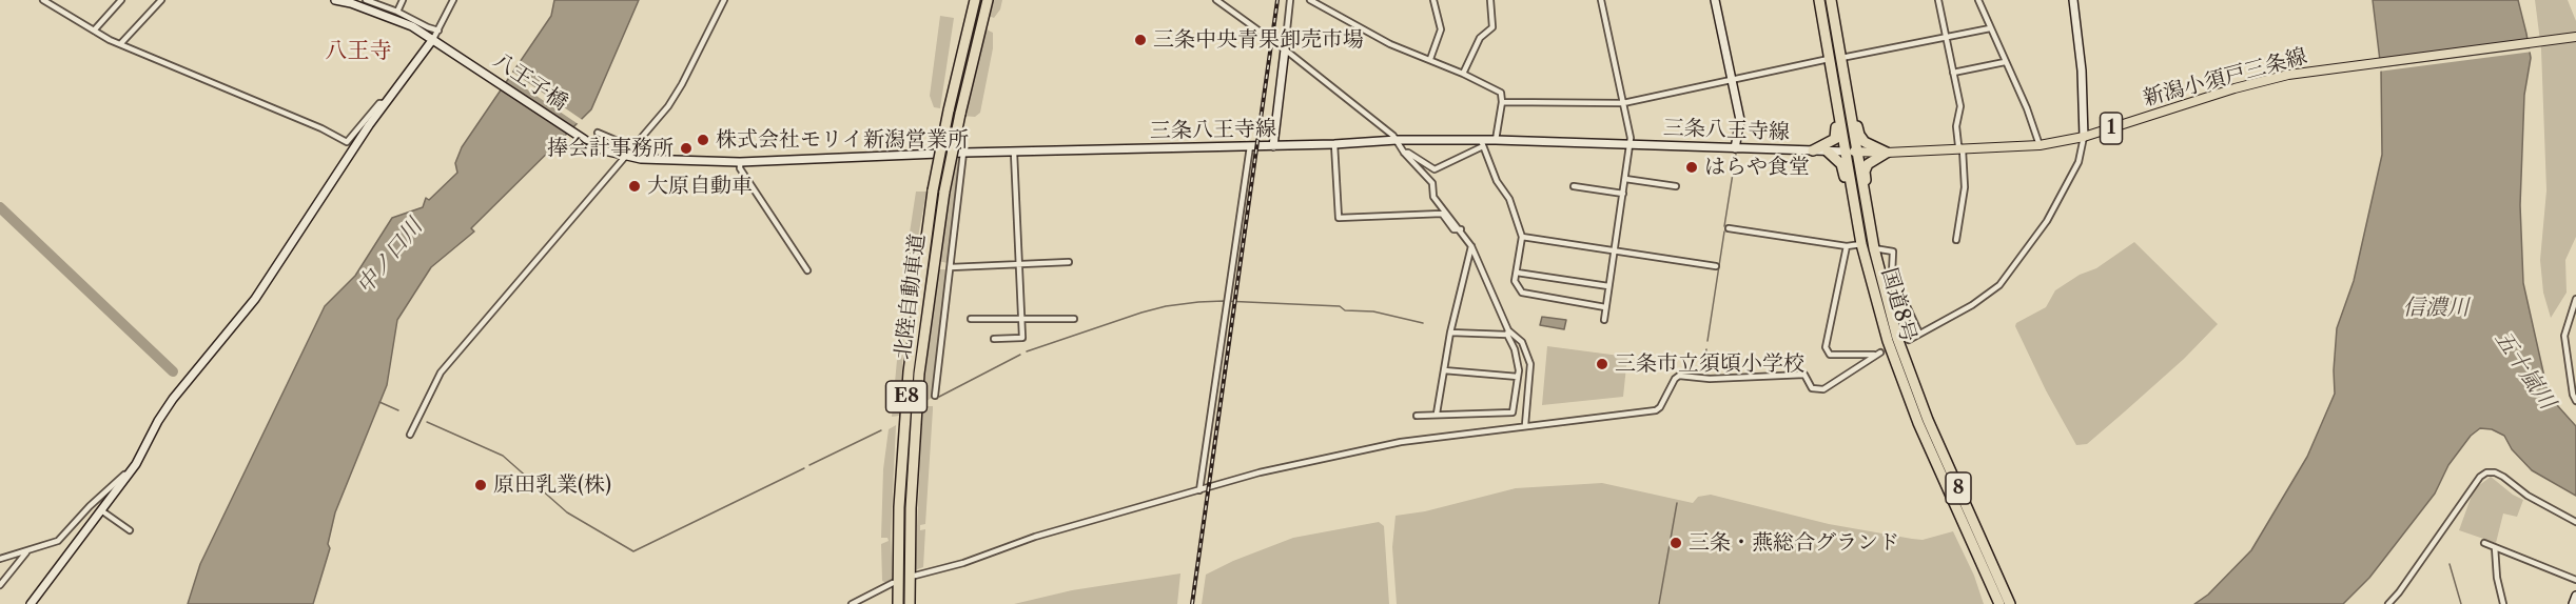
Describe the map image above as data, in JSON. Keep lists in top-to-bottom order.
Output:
{
  "streets": {
    "highway": [
      "北陸自動車道",
      "国道8号",
      "E8",
      "8"
    ],
    "main road": [
      "新潟小須戸三条線",
      "八王子橋",
      "1",
      "三条八王寺線"
    ]
  },
  "crossings": [
    ["新潟小須戸三条線", "三条八王寺線"],
    ["新潟小須戸三条線", "国道8号"],
    ["八王子橋", "三条八王寺線"],
    ["三条八王寺線", "国道8号"]
  ],
  "districts": ["八王寺"],
  "water": ["中ノ口川", "信濃川", "五十嵐川"],
  "places": [
    "三条中央青果卸売市場",
    "株式会社モリイ新潟営業所",
    "捧会計事務所",
    "はらや食堂",
    "大原自動車",
    "三条市立須頃小学校",
    "原田乳業(株)",
    "三条・燕総合グランド"
  ]
}
